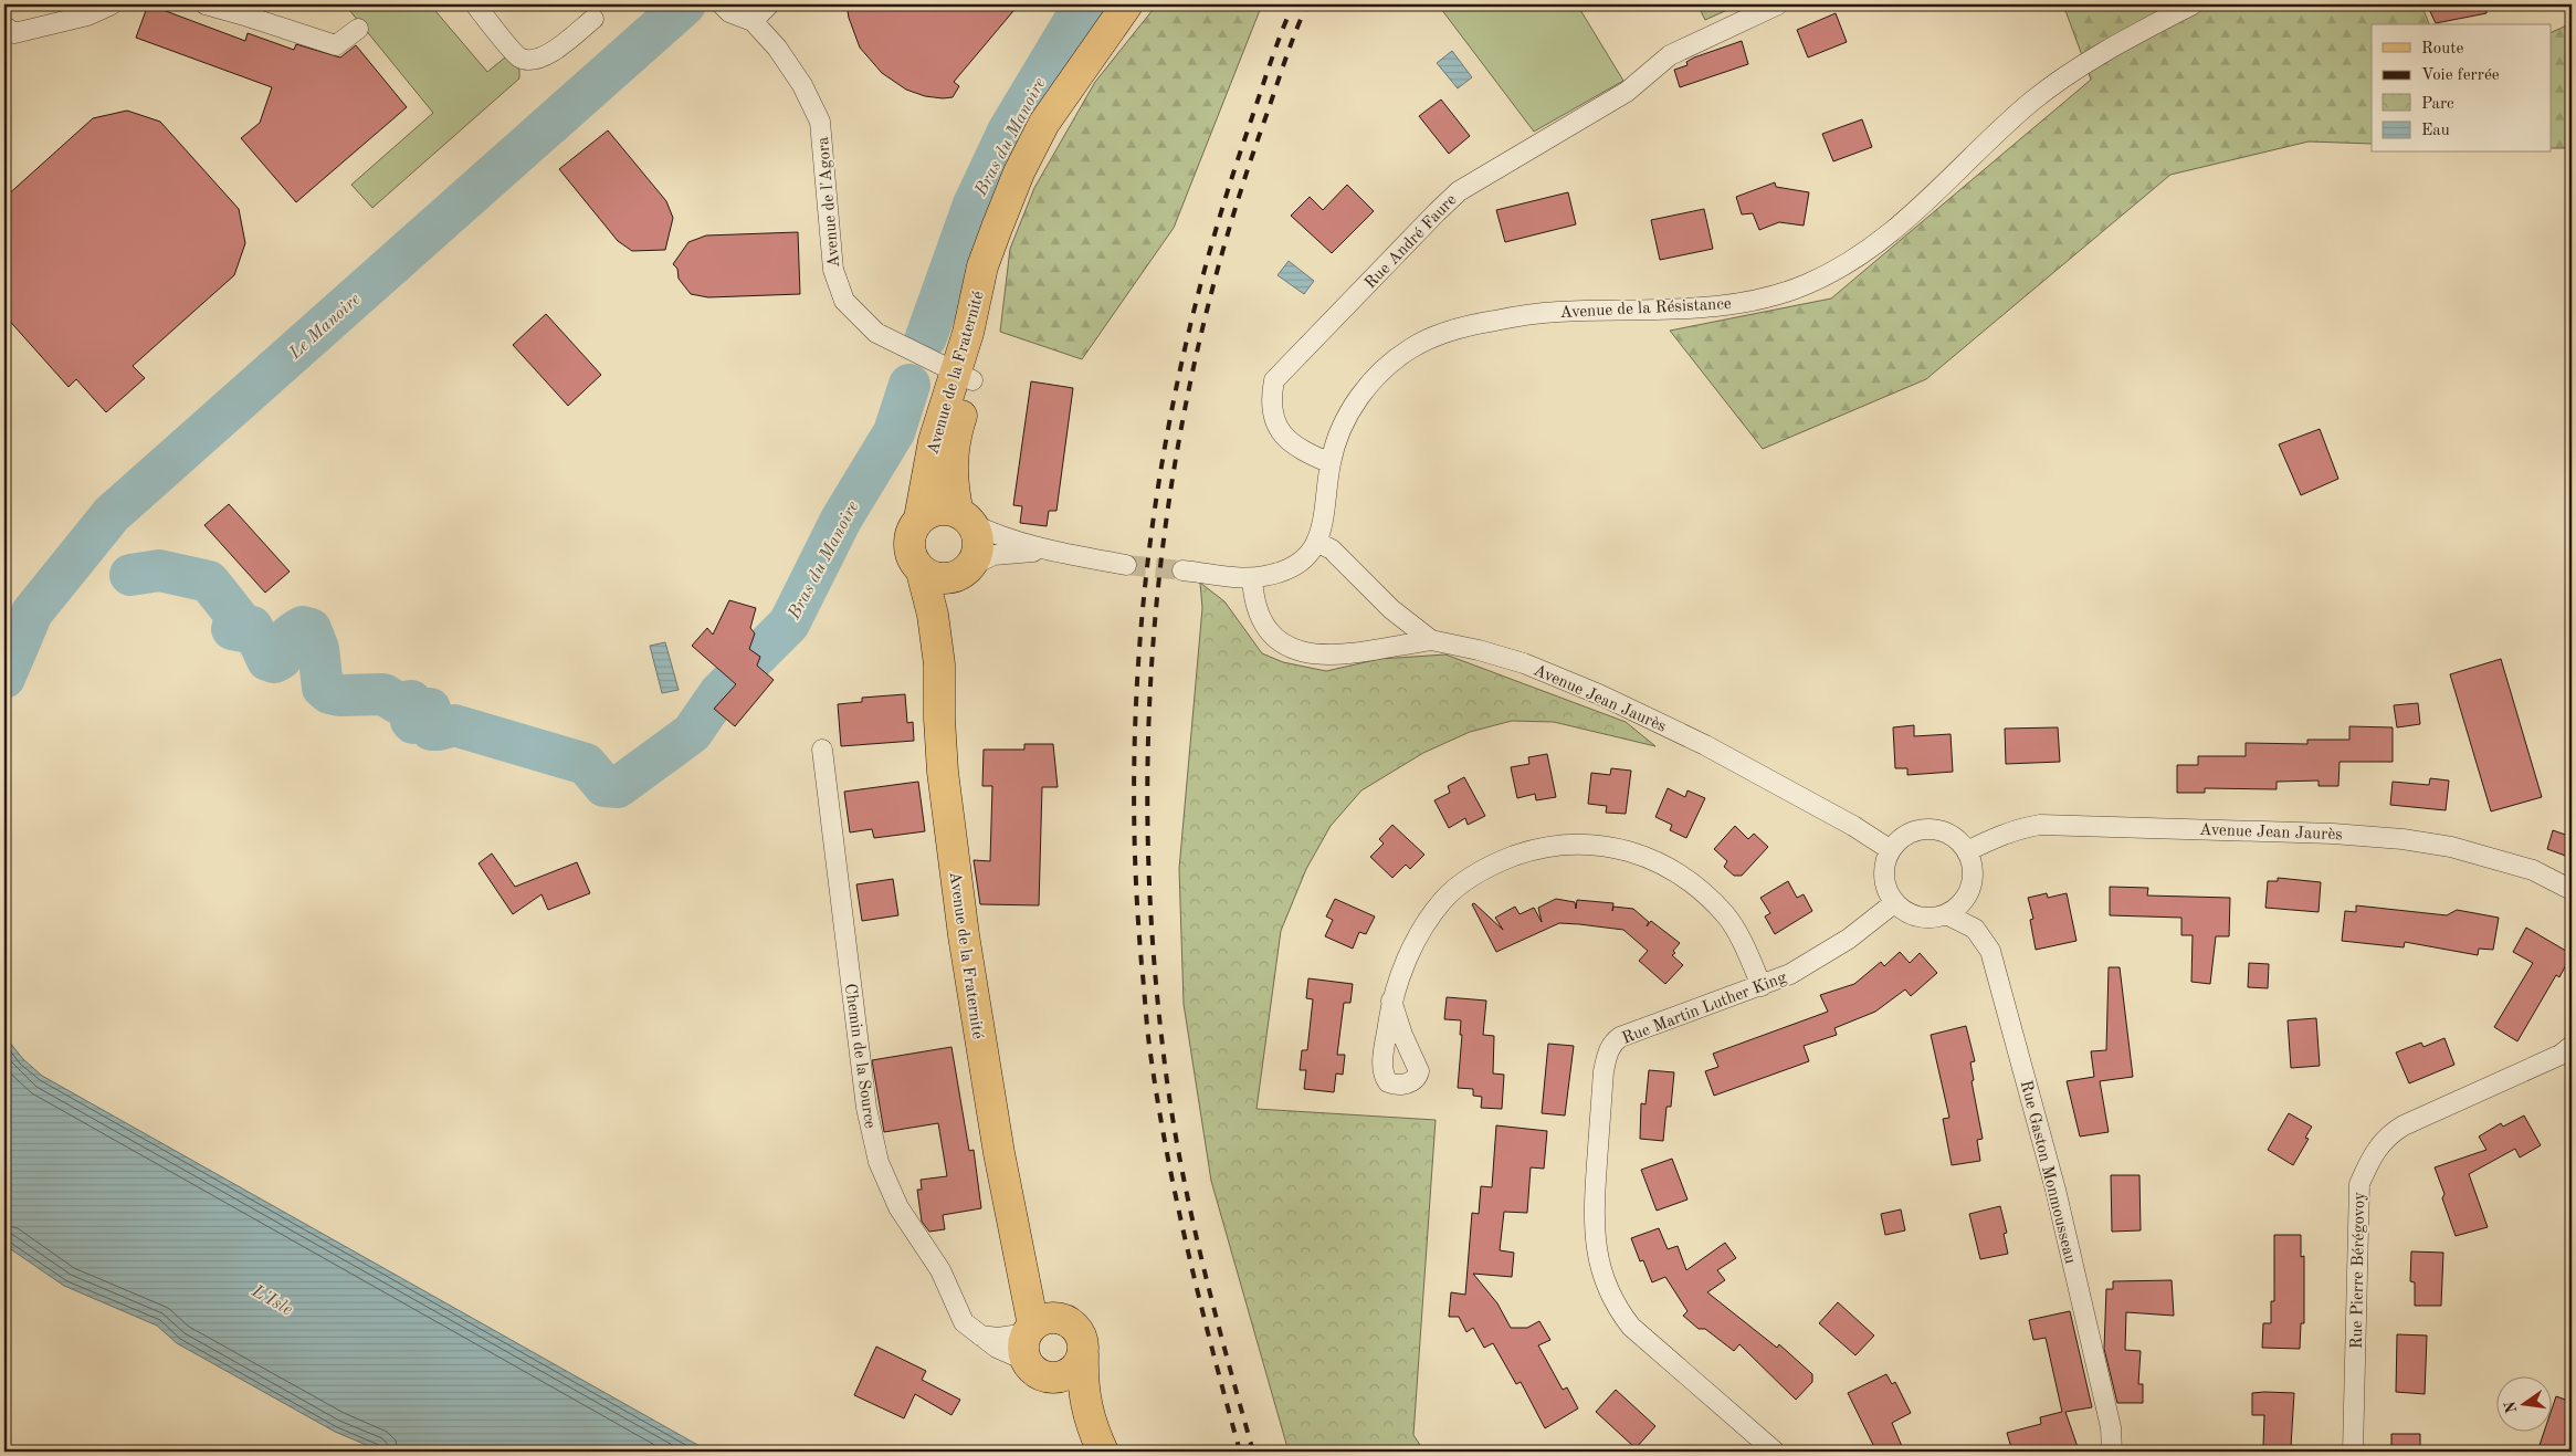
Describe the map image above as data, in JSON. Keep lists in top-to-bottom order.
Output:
{
  "streets": {
    "main road": ["Avenue de la Fraternité"],
    "street": [
      "Avenue de l'Agora",
      "Rue André Faure",
      "Avenue de la Résistance",
      "Avenue Jean Jaurès",
      "Rue Martin Luther King",
      "Chemin de la Source",
      "Rue Gaston Monmousseau",
      "Rue Pierre Bérégovoy"
    ]
  },
  "crossings": [
    ["Avenue de l'Agora", "Avenue de la Fraternité"],
    ["Rue André Faure", "Avenue de la Résistance"],
    ["Avenue de la Résistance", "Avenue Jean Jaurès"],
    ["Avenue de la Fraternité", "Chemin de la Source"],
    ["Avenue Jean Jaurès", "Rue Martin Luther King"],
    ["Avenue Jean Jaurès", "Rue Gaston Monmousseau"],
    ["Rue Martin Luther King", "Rue Gaston Monmousseau"]
  ],
  "water": ["Bras du Manoire", "Le Manoire", "L'Isle"],
  "legend": [
    "Route",
    "Voie ferrée",
    "Parc",
    "Eau"
  ],
  "north": "left"
}
